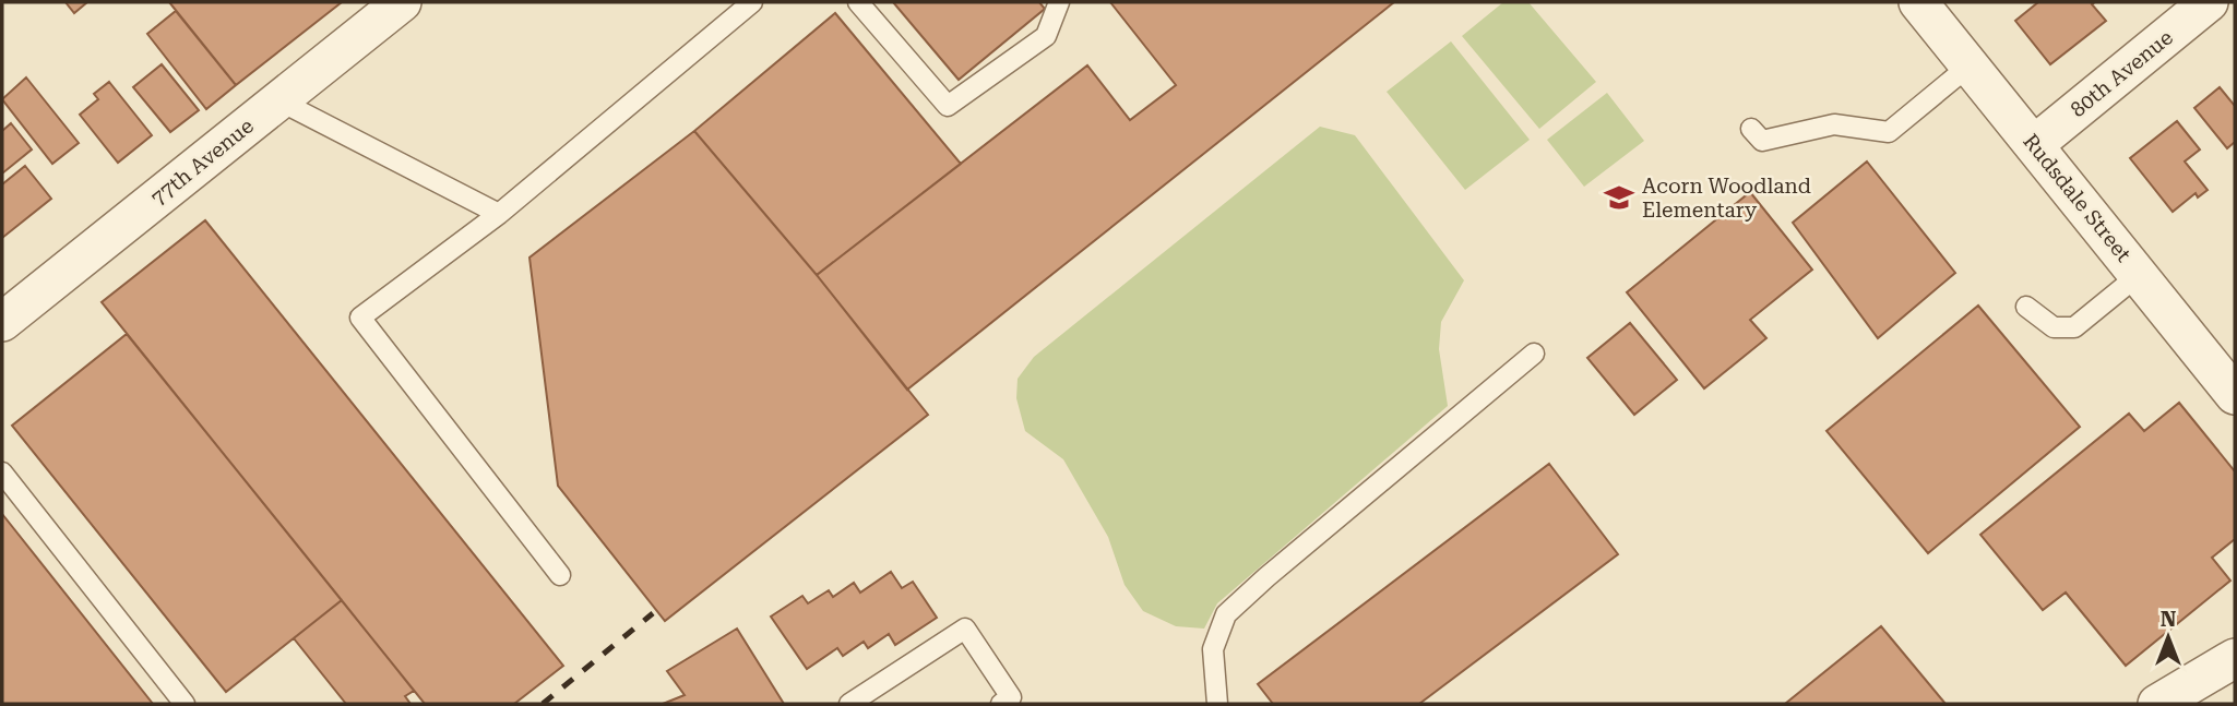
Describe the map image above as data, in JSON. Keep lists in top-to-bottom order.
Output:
{
  "streets": {
    "street": ["80th Avenue", "77th Avenue", "Rudsdale Street"]
  },
  "crossings": [
    ["80th Avenue", "Rudsdale Street"]
  ],
  "places": {
    "school or university": ["Acorn Woodland Elementary"]
  },
  "north": "top"
}
